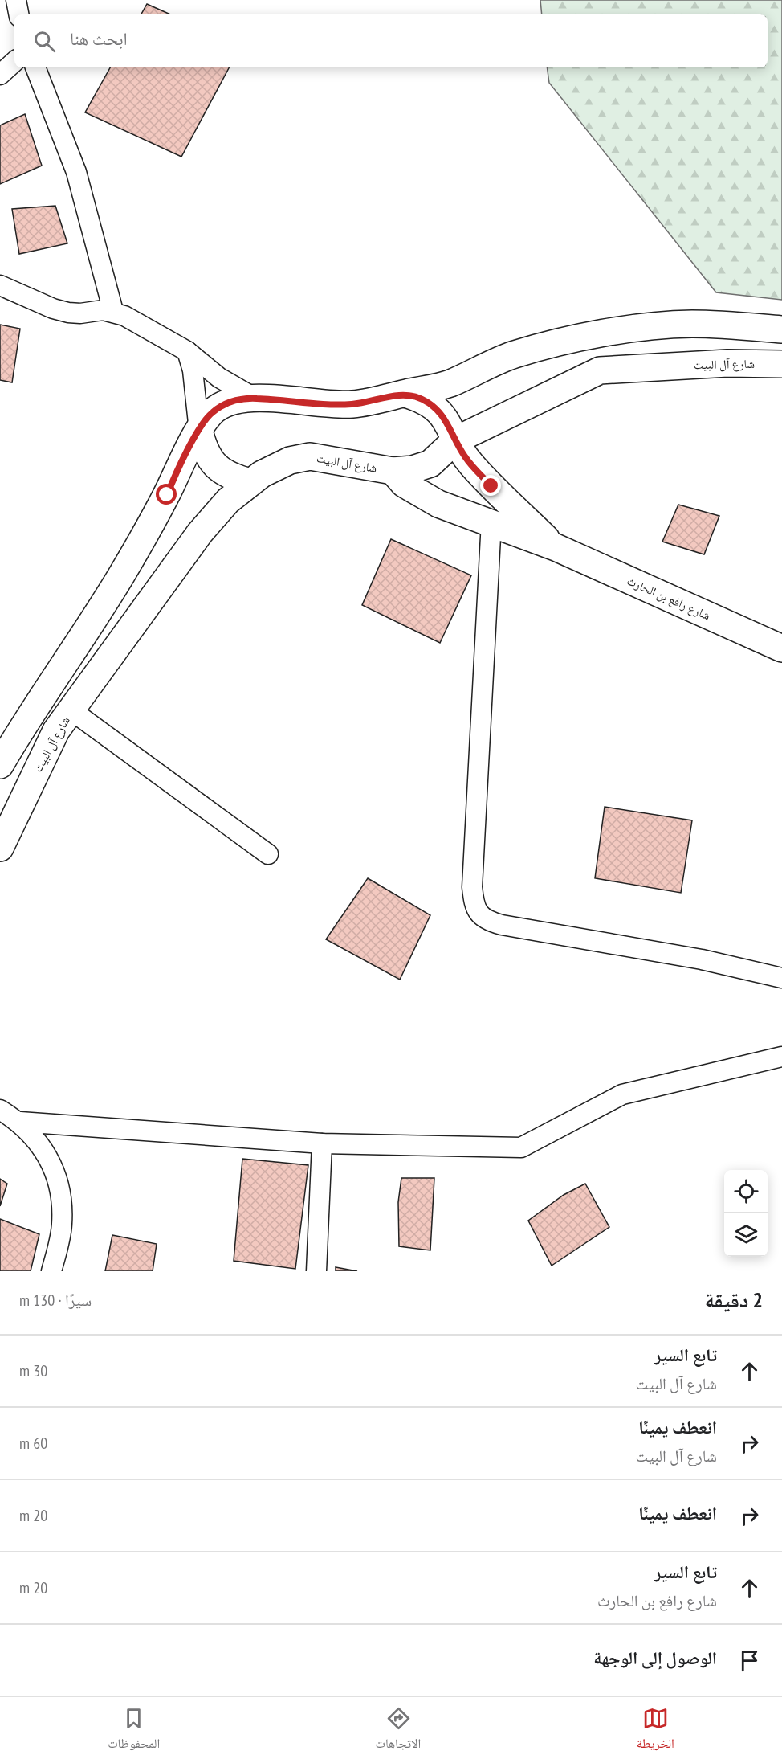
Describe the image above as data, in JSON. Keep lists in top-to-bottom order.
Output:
{
  "streets": {
    "street": ["شارع آل البيت", "شارع رافع بن الحارث"]
  },
  "crossings": [
    ["شارع آل البيت", "شارع رافع بن الحارث"]
  ],
  "page": {
    "search": "ابحث هنا",
    "heading": ["2 دقيقة", "سيرًا · 130 m"],
    "list": [
      ["تابع السير", "شارع آل البيت", "30 m"],
      ["انعطف يمينًا", "شارع آل البيت", "60 m"],
      ["انعطف يمينًا", "20 m"],
      ["تابع السير", "شارع رافع بن الحارث", "20 m"],
      "الوصول إلى الوجهة"
    ],
    "nav": ["الخريطة", "الاتجاهات", "المحفوظات"]
  }
}
